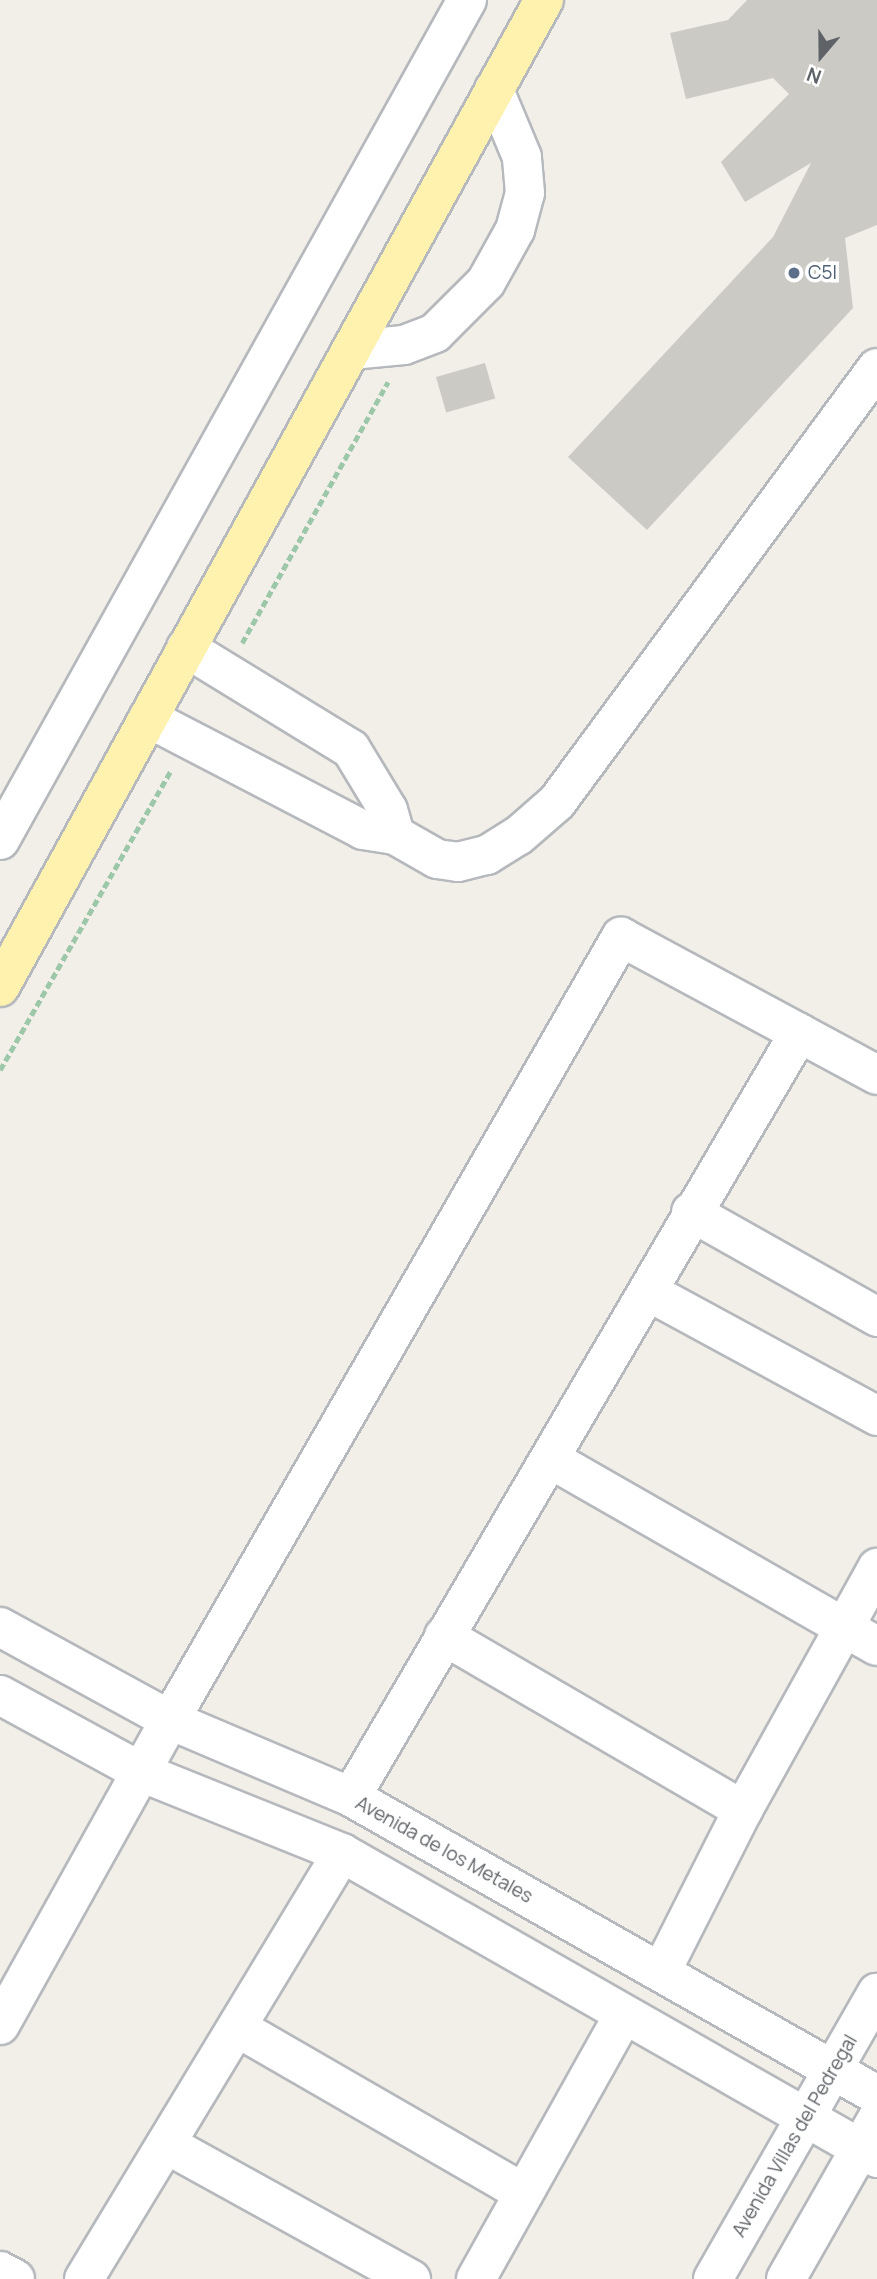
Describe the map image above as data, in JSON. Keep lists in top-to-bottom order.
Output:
{
  "streets": {
    "street": ["Avenida de los Metales", "Avenida Villas del Pedregal"]
  },
  "crossings": [
    ["Avenida de los Metales", "Avenida Villas del Pedregal"]
  ],
  "places": ["C5I"],
  "north": "bottom"
}
